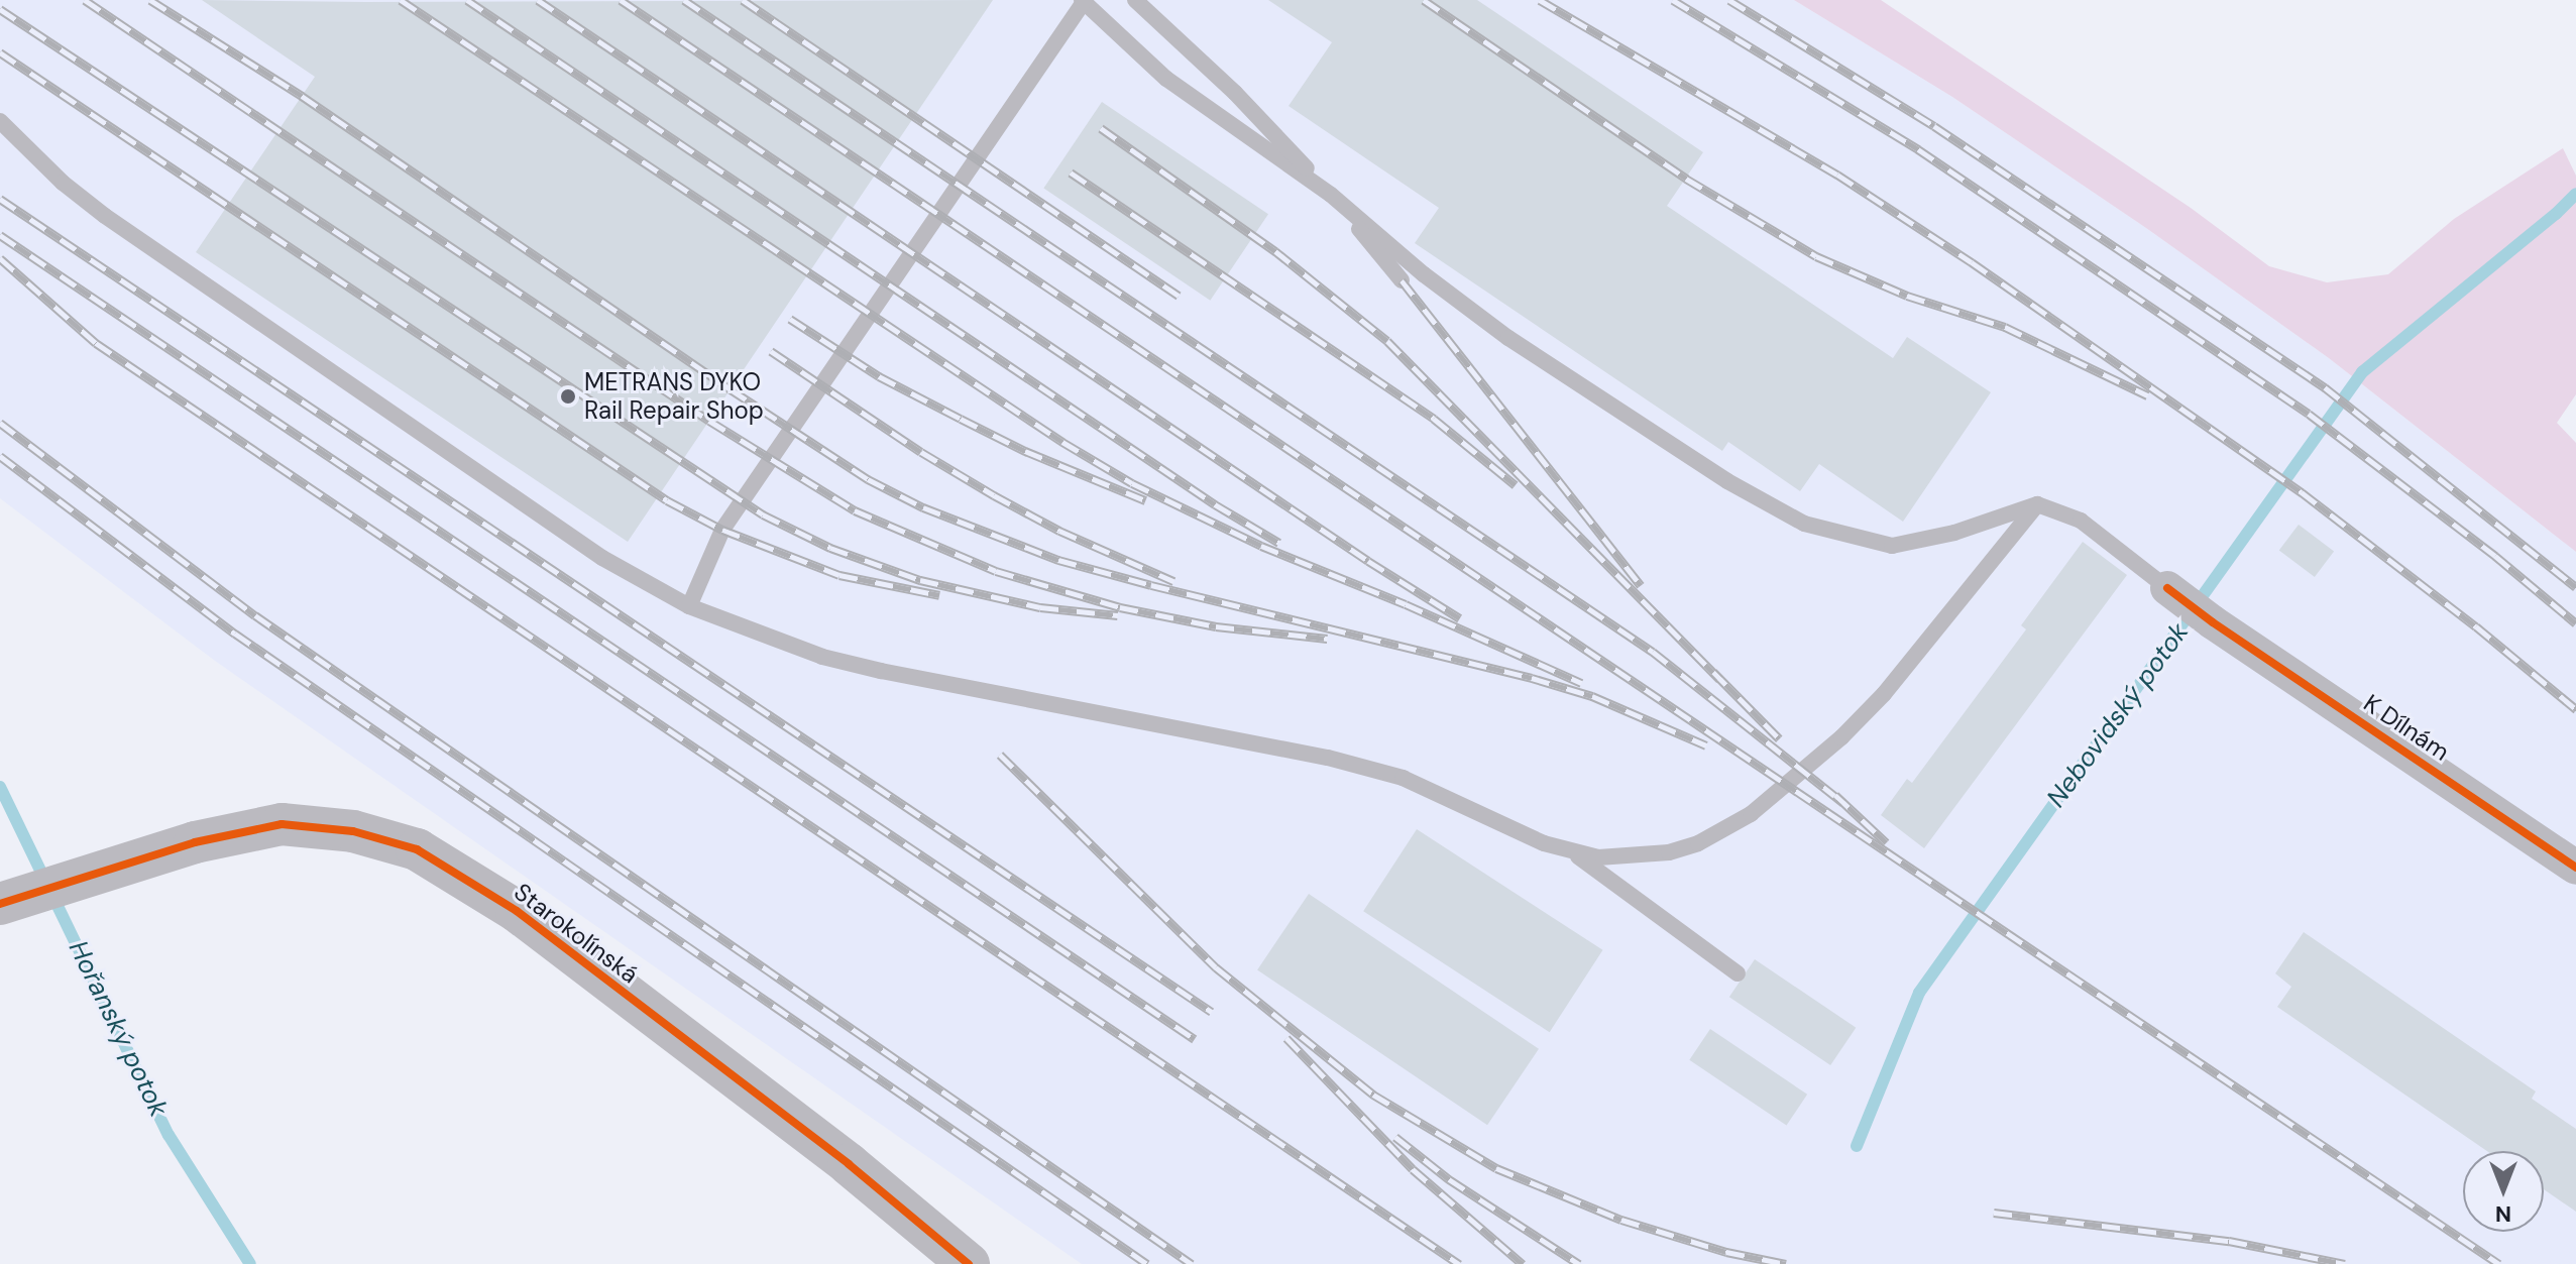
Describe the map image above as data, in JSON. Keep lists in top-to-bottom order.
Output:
{
  "streets": {
    "street": ["K Dílnám", "Starokolínská"]
  },
  "water": ["Nebovidský potok", "Hořanský potok"],
  "places": ["METRANS DYKO Rail Repair Shop"],
  "north": "bottom"
}
